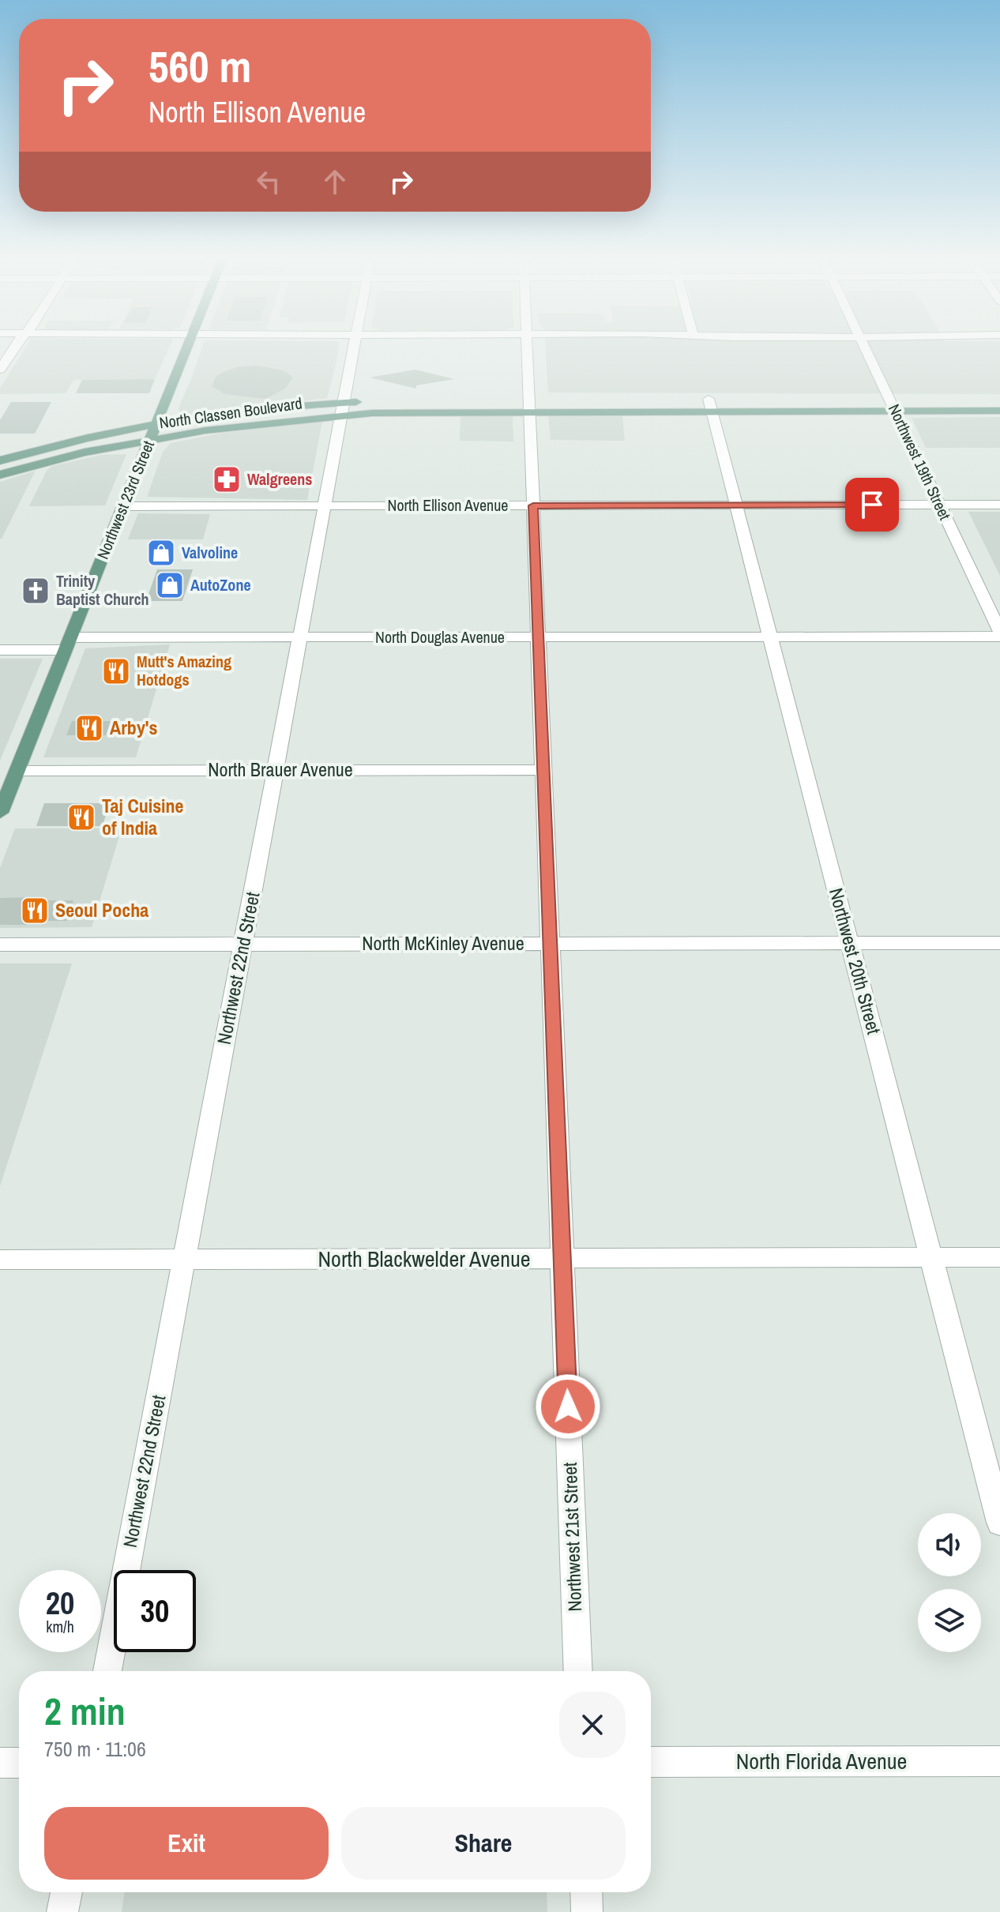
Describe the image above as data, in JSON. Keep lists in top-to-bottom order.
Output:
{
  "streets": {
    "main road": ["North Classen Boulevard", "Northwest 23rd Street"],
    "street": [
      "Northwest 19th Street",
      "North Ellison Avenue",
      "North Douglas Avenue",
      "North Brauer Avenue",
      "North McKinley Avenue",
      "Northwest 20th Street",
      "Northwest 22nd Street",
      "North Blackwelder Avenue",
      "Northwest 21st Street",
      "North Florida Avenue"
    ]
  },
  "crossings": [
    ["North Classen Boulevard", "Northwest 19th Street"],
    ["North Classen Boulevard", "Northwest 23rd Street"],
    ["North Classen Boulevard", "Northwest 20th Street"],
    ["North Classen Boulevard", "Northwest 22nd Street"],
    ["North Classen Boulevard", "Northwest 21st Street"],
    ["Northwest 19th Street", "North Ellison Avenue"],
    ["Northwest 23rd Street", "North Ellison Avenue"],
    ["Northwest 23rd Street", "North Douglas Avenue"],
    ["Northwest 23rd Street", "North Brauer Avenue"],
    ["North Ellison Avenue", "Northwest 20th Street"],
    ["North Ellison Avenue", "Northwest 22nd Street"],
    ["North Ellison Avenue", "Northwest 21st Street"],
    ["North Douglas Avenue", "Northwest 20th Street"],
    ["North Douglas Avenue", "Northwest 22nd Street"],
    ["North Douglas Avenue", "Northwest 21st Street"],
    ["North Brauer Avenue", "Northwest 22nd Street"],
    ["North Brauer Avenue", "Northwest 21st Street"],
    ["North McKinley Avenue", "Northwest 20th Street"],
    ["North McKinley Avenue", "Northwest 22nd Street"],
    ["North McKinley Avenue", "Northwest 21st Street"],
    ["Northwest 20th Street", "North Blackwelder Avenue"],
    ["Northwest 22nd Street", "North Blackwelder Avenue"],
    ["North Blackwelder Avenue", "Northwest 21st Street"]
  ],
  "places": {
    "pharmacy": ["Walgreens"],
    "shop": ["Valvoline", "AutoZone"],
    "church": ["Trinity Baptist Church"],
    "restaurant": [
      "Mutt's Amazing Hotdogs",
      "Arby's",
      "Taj Cuisine of India",
      "Seoul Pocha"
    ]
  },
  "page": {
    "turn": ["560 m", "North Ellison Avenue"],
    "speed": "20 km/h",
    "limit": "30",
    "heading": ["2 min", "750 m · 11:06"],
    "buttons": ["Exit", "Share"]
  }
}
